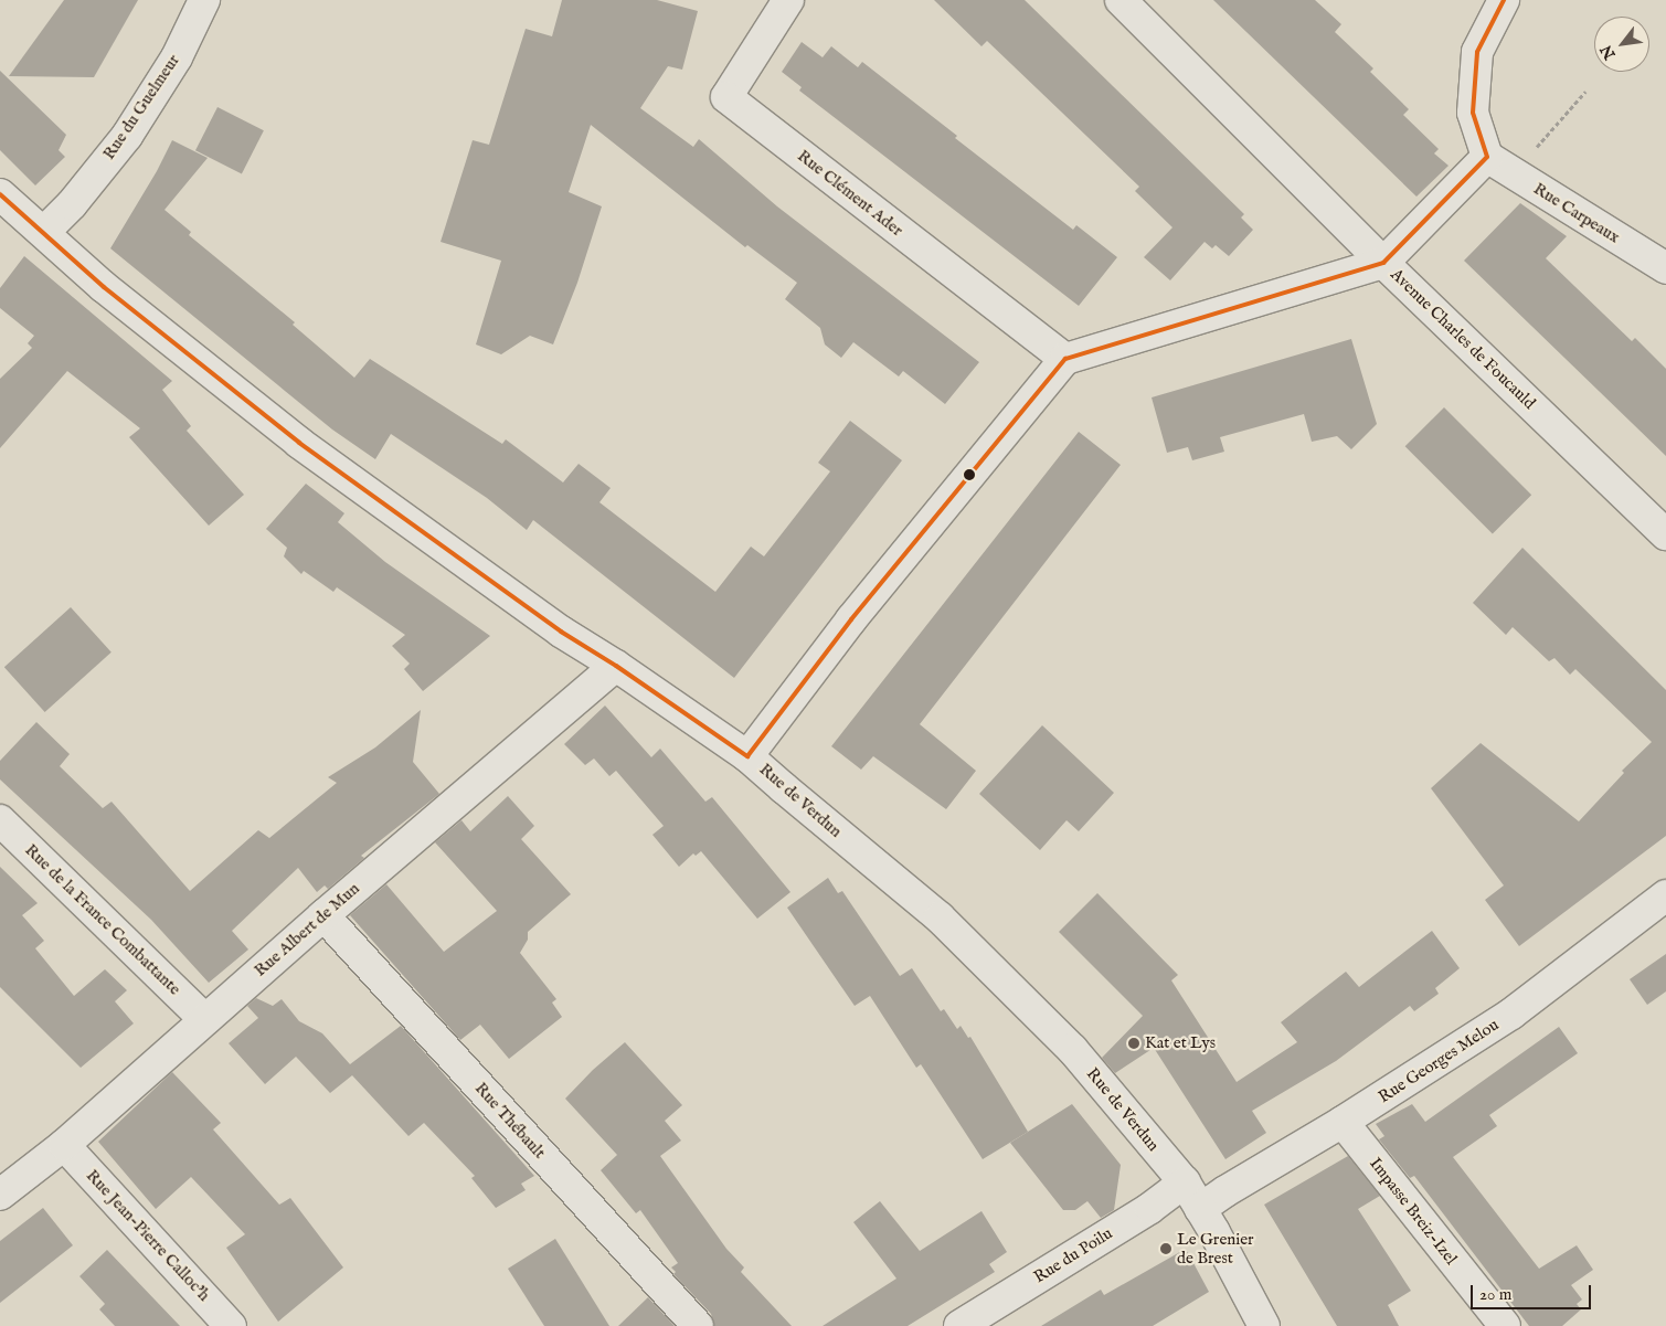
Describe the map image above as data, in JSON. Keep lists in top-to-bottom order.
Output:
{
  "streets": {
    "street": [
      "Rue du Guelmeur",
      "Rue Clément Ader",
      "Rue Carpeaux",
      "Avenue Charles de Foucauld",
      "Rue de Verdun",
      "Rue de la France Combattante",
      "Rue Albert de Mun",
      "Rue Georges Melou",
      "Rue Thébault",
      "Impasse Breiz-Izel",
      "Rue Jean-Pierre Calloc'h",
      "Rue du Poilu"
    ]
  },
  "crossings": [
    ["Rue du Guelmeur", "Rue de Verdun"],
    ["Rue de Verdun", "Rue Albert de Mun"],
    ["Rue de Verdun", "Rue Georges Melou"],
    ["Rue de Verdun", "Rue du Poilu"],
    ["Rue de la France Combattante", "Rue Albert de Mun"],
    ["Rue Albert de Mun", "Rue Thébault"],
    ["Rue Albert de Mun", "Rue Jean-Pierre Calloc'h"],
    ["Rue Georges Melou", "Impasse Breiz-Izel"]
  ],
  "places": ["Kat et Lys", "Le Grenier de Brest"],
  "scale_bar": "20 m",
  "north": "bottom left"
}
